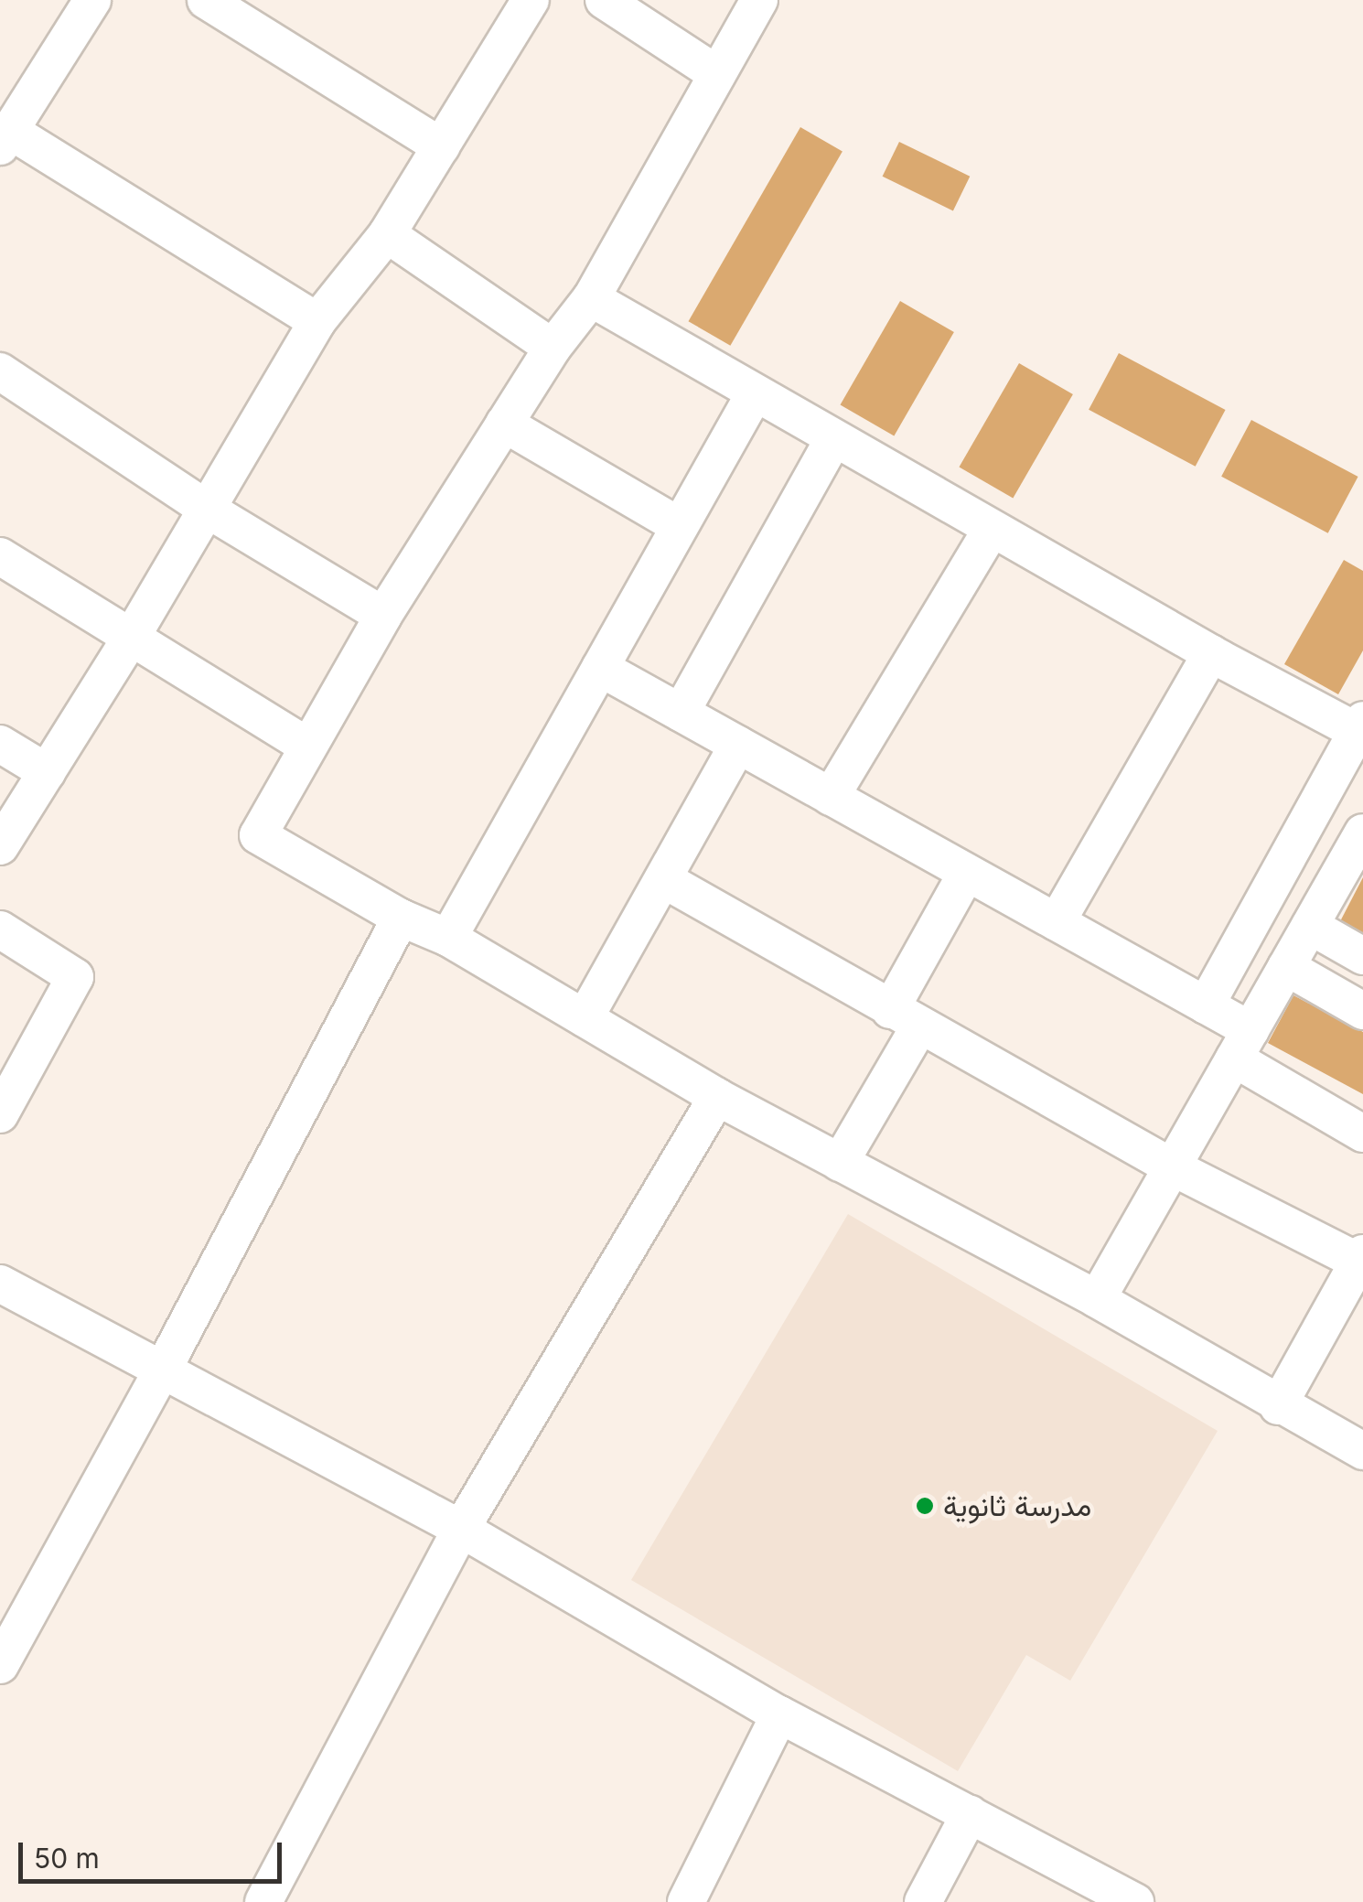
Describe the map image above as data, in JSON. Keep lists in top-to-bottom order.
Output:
{
  "places": ["مدرسة ثانوية"],
  "scale_bar": "50 m"
}
